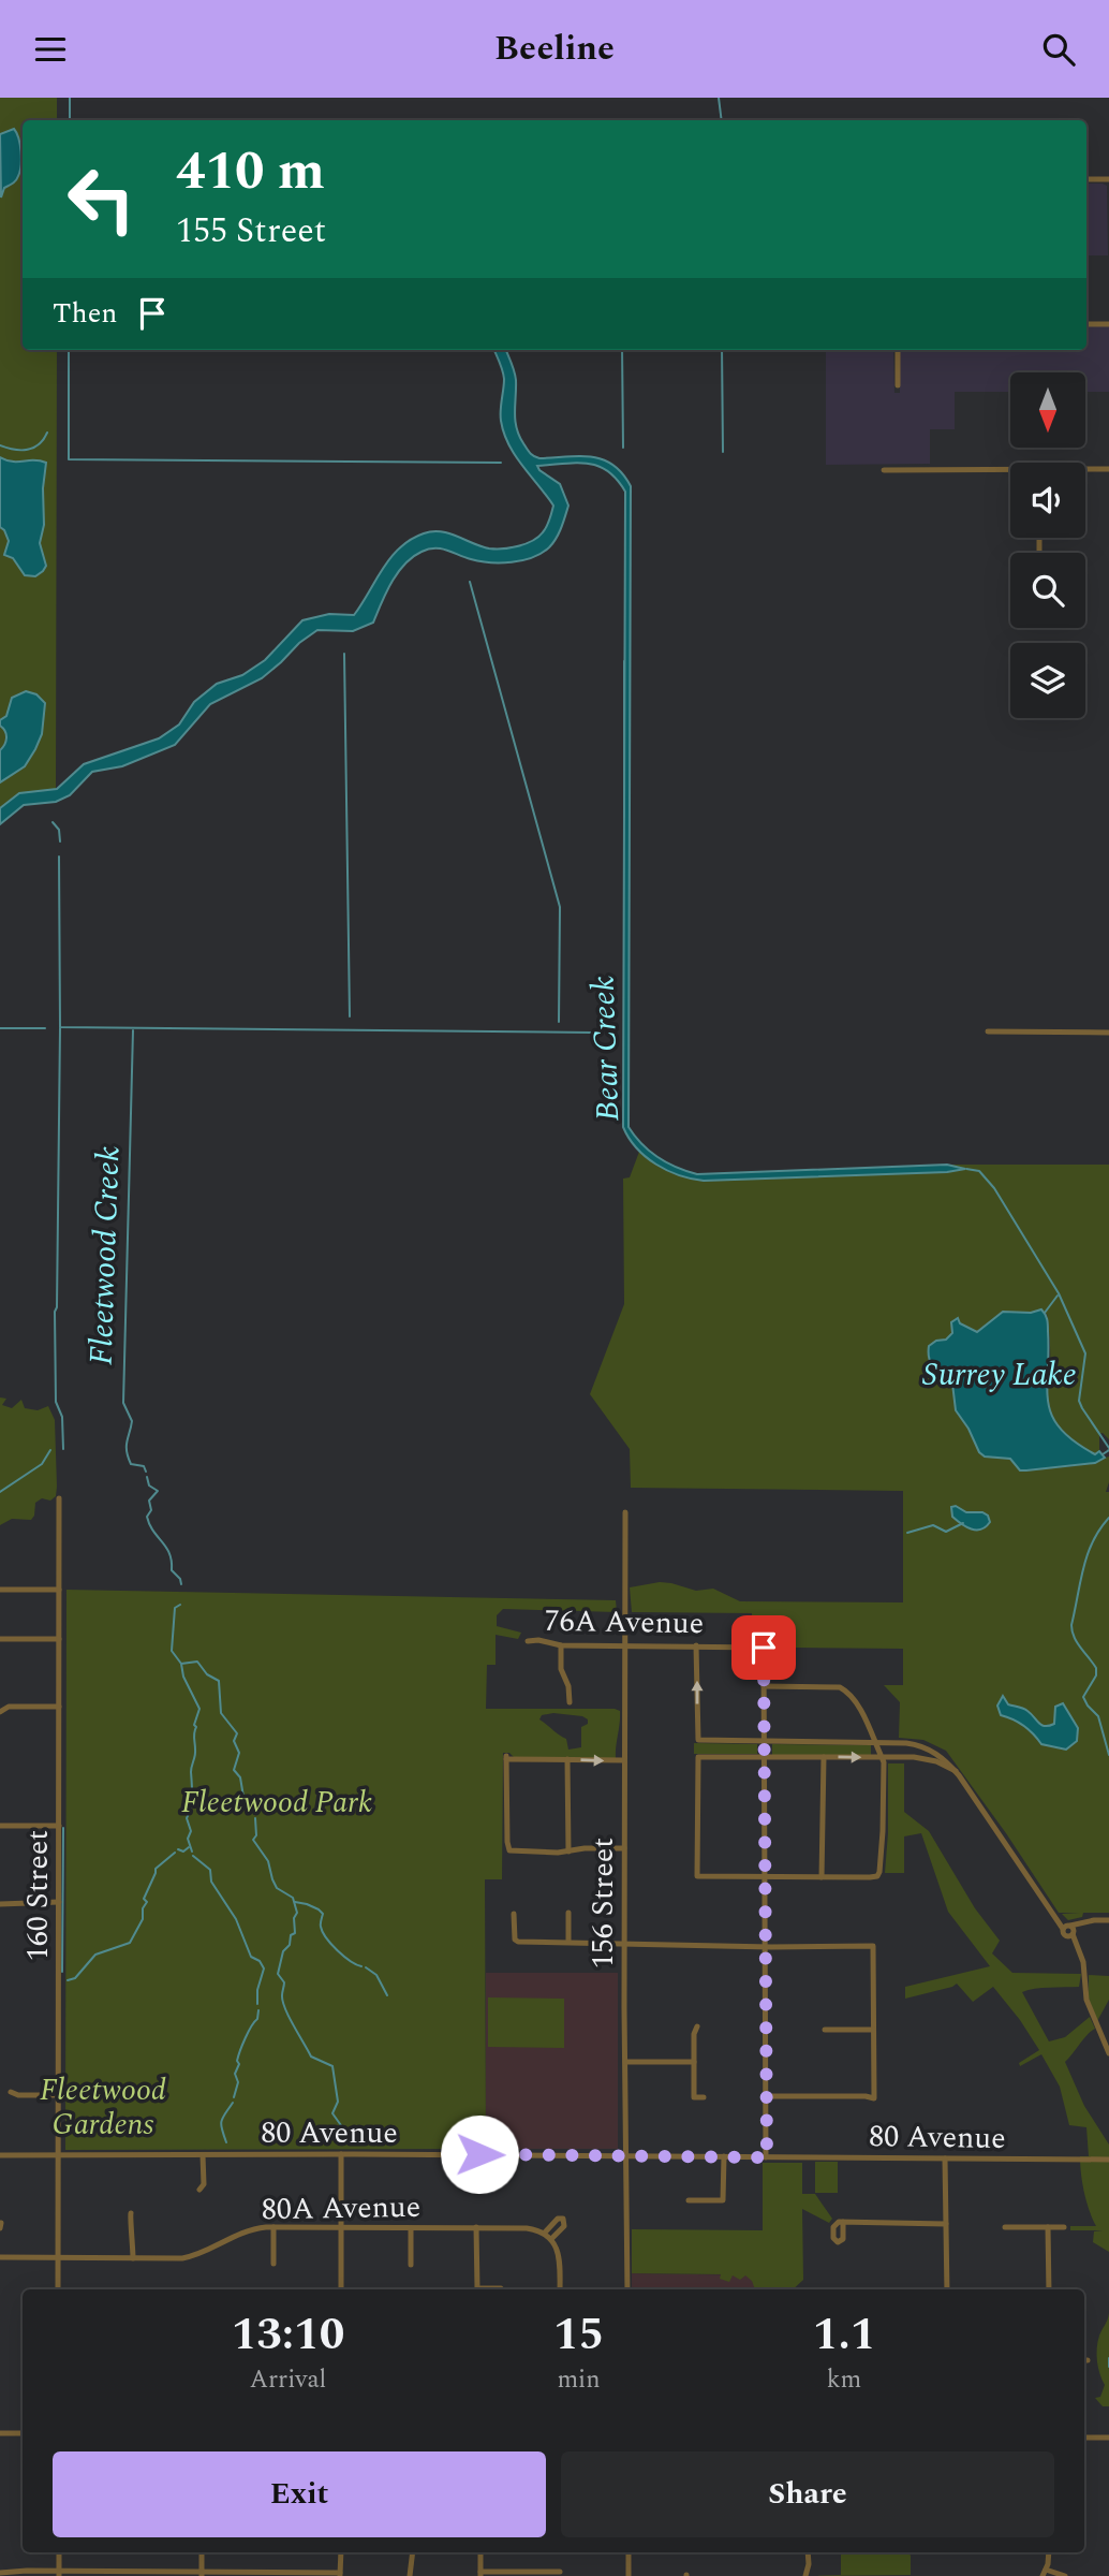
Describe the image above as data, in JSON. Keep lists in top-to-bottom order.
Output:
{
  "streets": {
    "street": [
      "76A Avenue",
      "160 Street",
      "156 Street",
      "80 Avenue",
      "80A Avenue"
    ]
  },
  "crossings": [
    ["76A Avenue", "156 Street"],
    ["160 Street", "80 Avenue"],
    ["160 Street", "80A Avenue"],
    ["156 Street", "80 Avenue"]
  ],
  "water": ["Bear Creek", "Fleetwood Creek", "Surrey Lake"],
  "parks": ["Fleetwood Park", "Fleetwood Gardens"],
  "north": "bottom",
  "page": {
    "header": "Beeline",
    "turn": ["410 m", "155 Street"],
    "then": "Then",
    "eta": [
      "13:10",
      "Arrival",
      "15",
      "min",
      "1.1",
      "km"
    ],
    "buttons": ["Exit", "Share"]
  }
}
